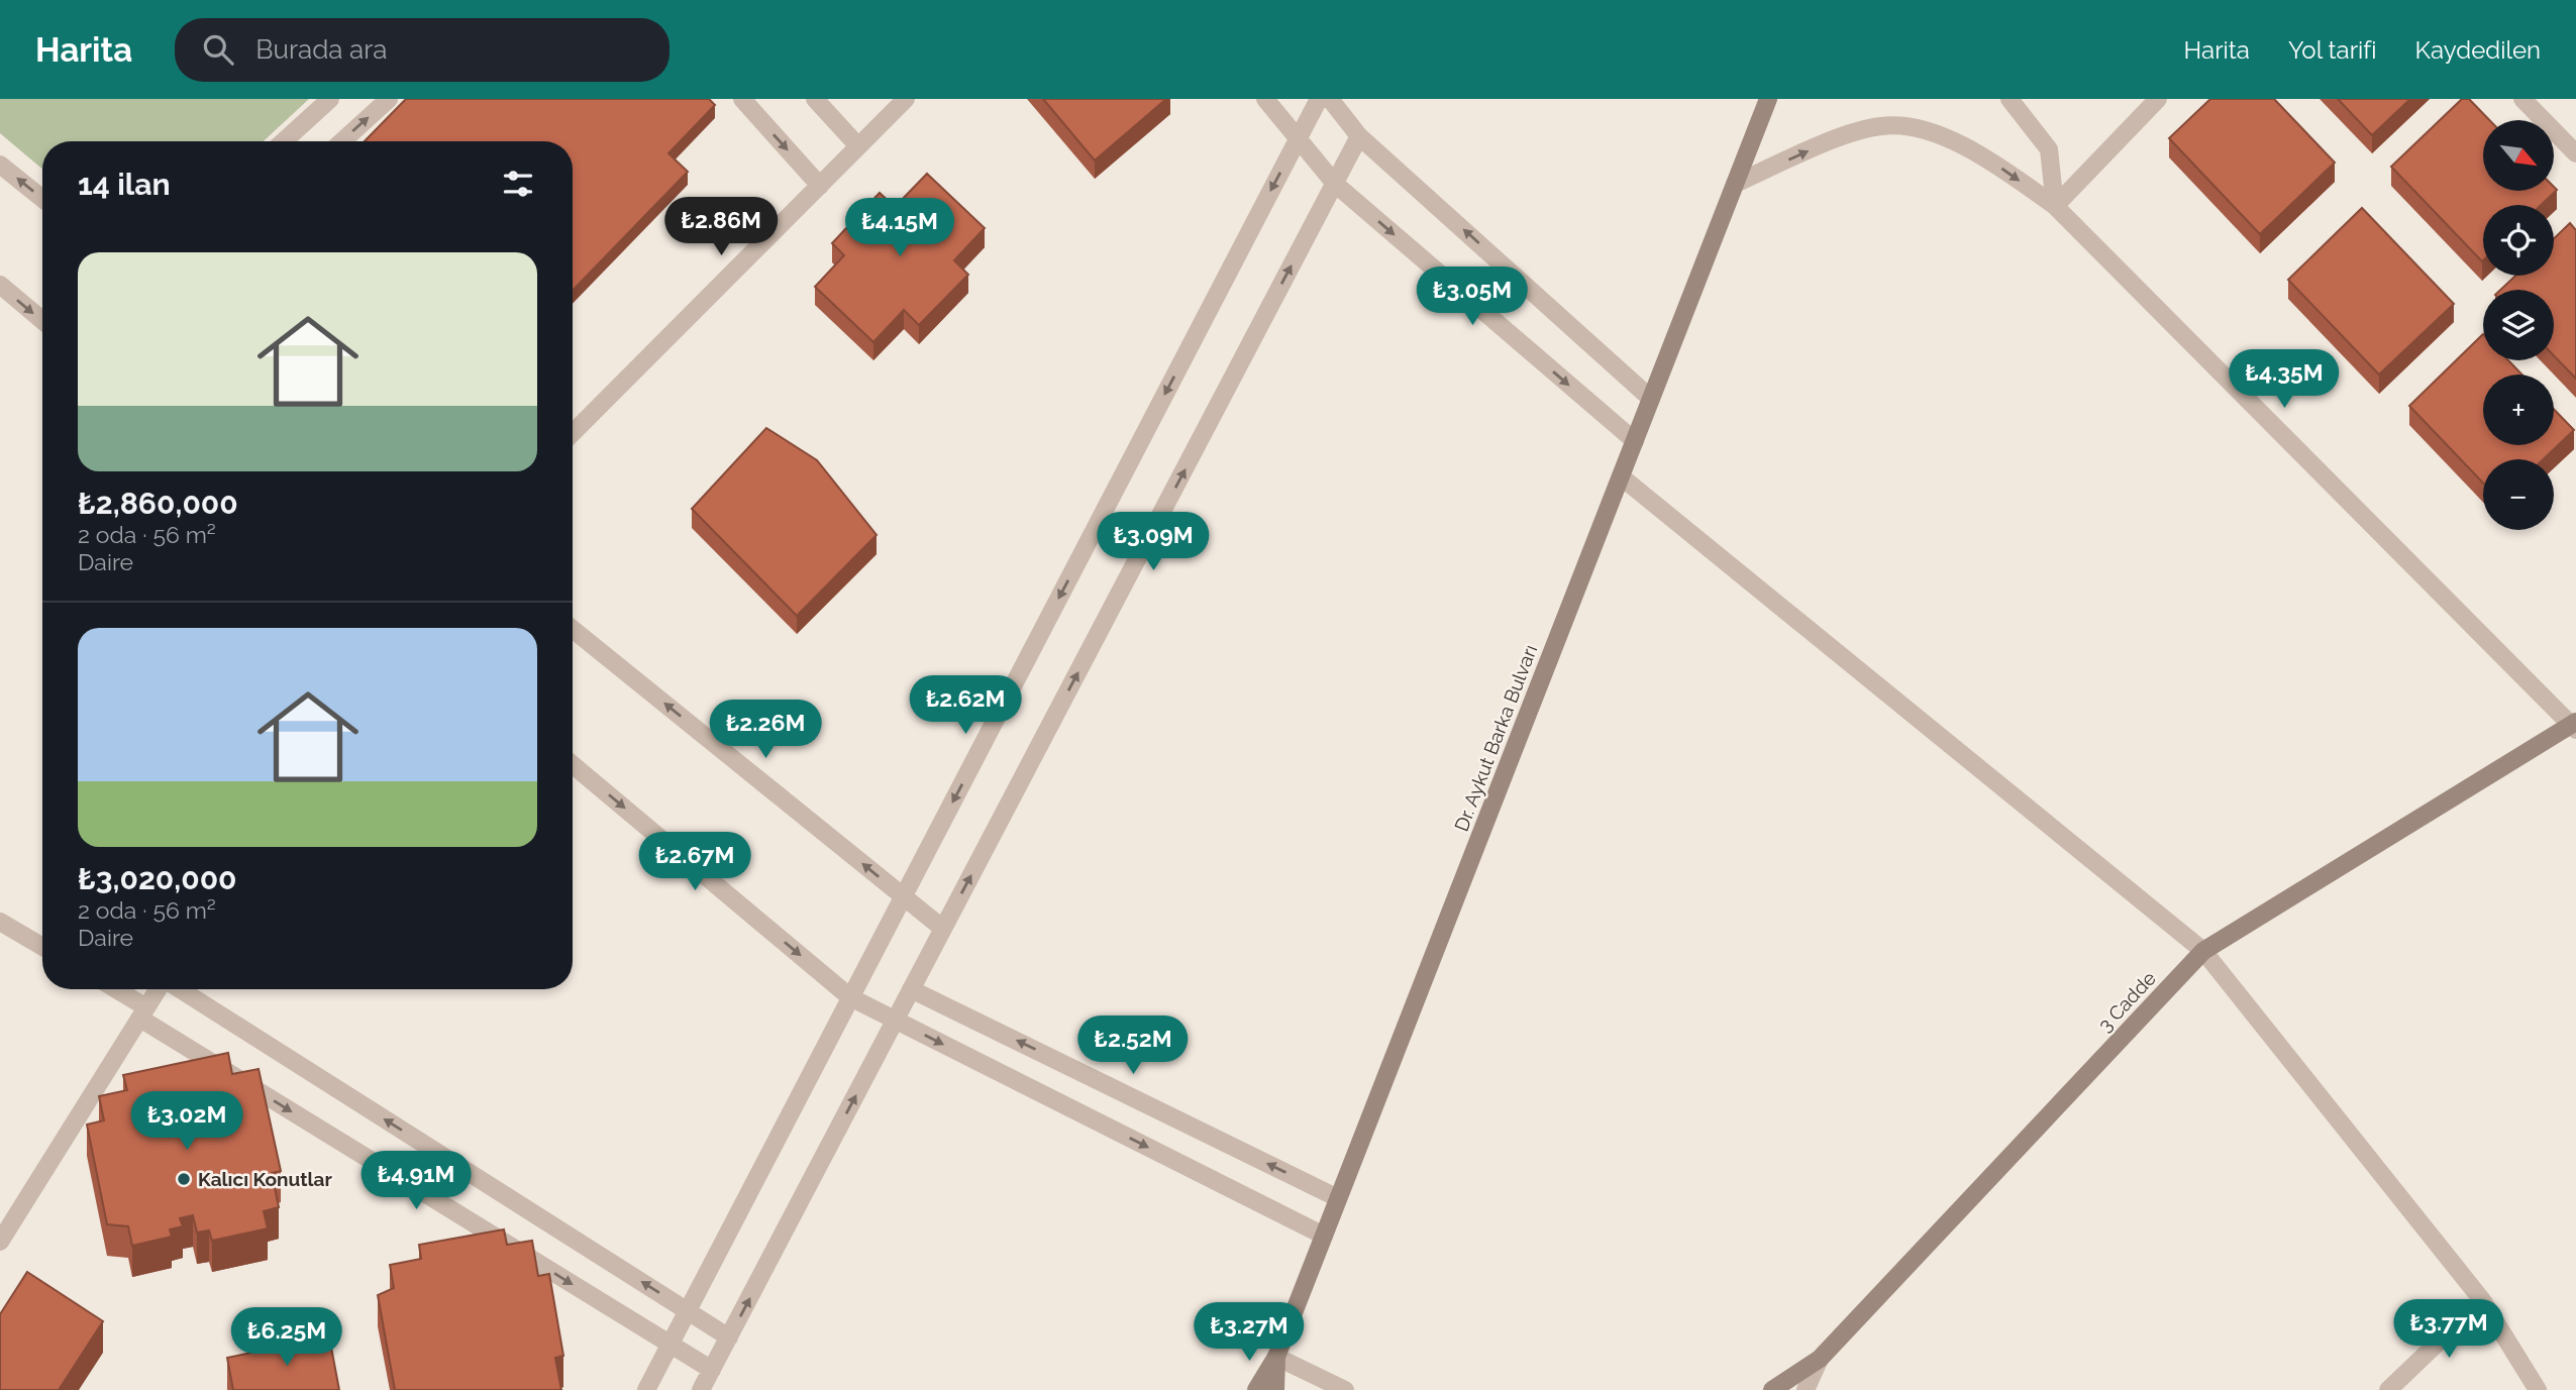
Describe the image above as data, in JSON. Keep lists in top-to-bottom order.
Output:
{
  "streets": {
    "main road": ["Dr. Aykut Barka Bulvarı", "3 Cadde"]
  },
  "places": ["Kalıcı Konutlar"],
  "north": "bottom right",
  "page": {
    "header": "Harita",
    "search": "Burada ara",
    "nav": ["Harita", "Yol tarifi", "Kaydedilen"],
    "map_buttons": ["+", "−"],
    "heading": "14 ilan",
    "price": [
      "₺2.86M",
      "₺4.15M",
      "₺3.05M",
      "₺4.35M",
      "₺3.09M",
      "₺2.62M",
      "₺2.26M",
      "₺2.67M",
      "₺2.52M",
      "₺3.02M",
      "₺4.91M",
      "₺3.77M",
      "₺3.27M",
      "₺6.25M"
    ],
    "list": [
      {
        "name": "₺2,860,000",
        "note": "2 oda · 56 m² · Daire"
      },
      {
        "name": "₺3,020,000",
        "note": "2 oda · 56 m² · Daire"
      }
    ]
  }
}
